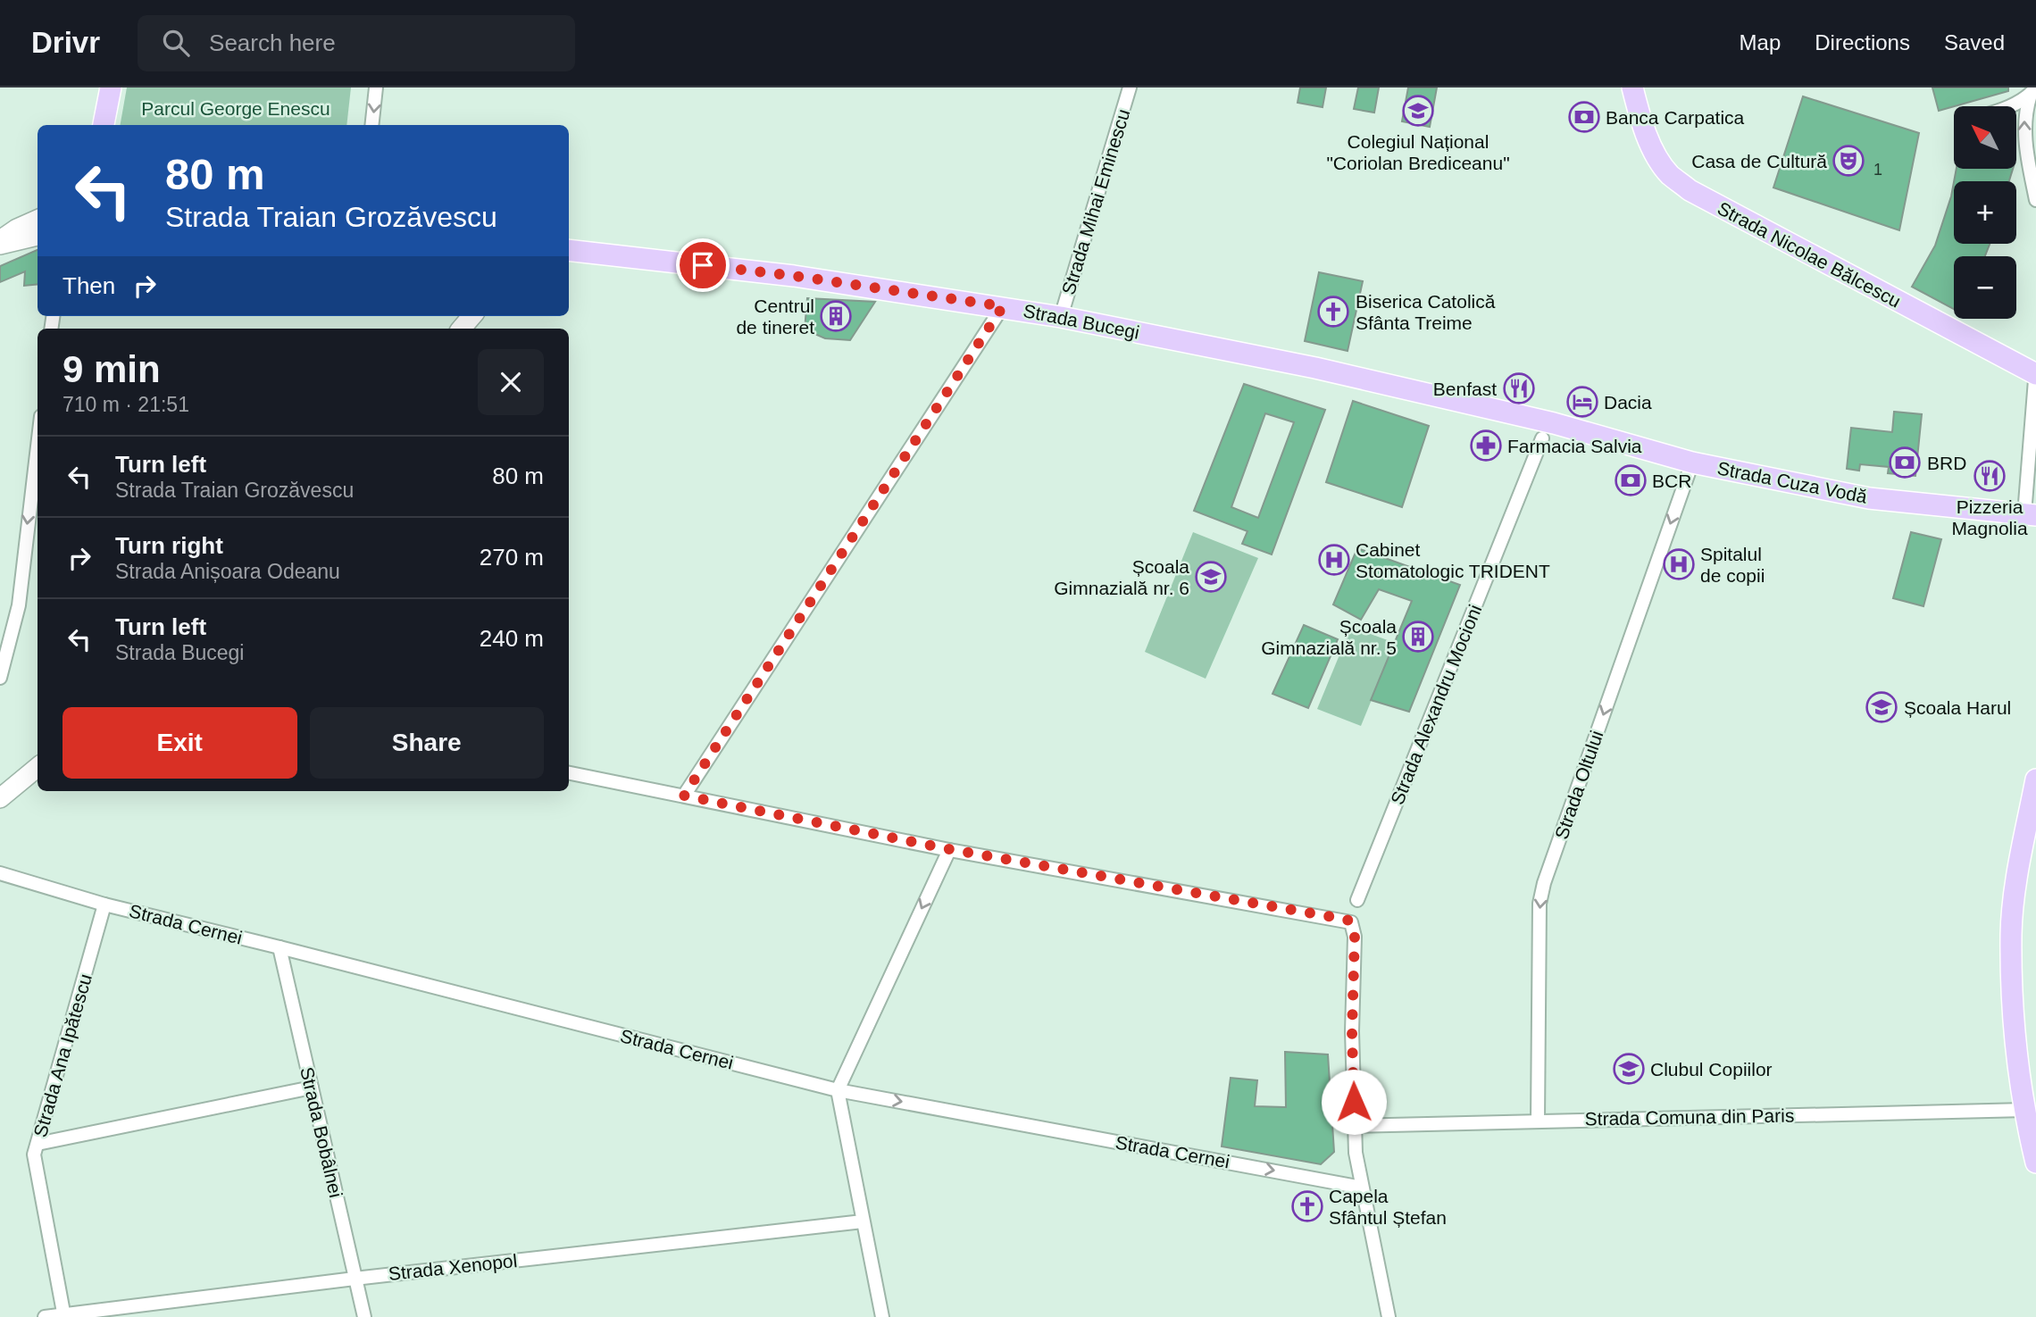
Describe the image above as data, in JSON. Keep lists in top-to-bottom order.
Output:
{
  "streets": {
    "main road": ["Strada Nicolae Bălcescu", "Strada Bucegi", "Strada Cuza Vodă"],
    "street": [
      "Strada Mihai Eminescu",
      "Strada Alexandru Mocioni",
      "Strada Oltului",
      "Strada Cernei",
      "Strada Ana Ipătescu",
      "Strada Comuna din Paris",
      "Strada Bobâlnei",
      "Strada Xenopol"
    ]
  },
  "crossings": [
    ["Strada Mihai Eminescu", "Strada Bucegi"],
    ["Strada Bucegi", "Strada Cuza Vodă"],
    ["Strada Bucegi", "Strada Alexandru Mocioni"],
    ["Strada Cuza Vodă", "Strada Alexandru Mocioni"],
    ["Strada Cuza Vodă", "Strada Oltului"],
    ["Strada Oltului", "Strada Comuna din Paris"],
    ["Strada Cernei", "Strada Ana Ipătescu"],
    ["Strada Cernei", "Strada Bobâlnei"],
    ["Strada Ana Ipătescu", "Strada Xenopol"],
    ["Strada Bobâlnei", "Strada Xenopol"]
  ],
  "one_way": ["Strada Oltului", "Strada Cernei"],
  "parks": ["Parcul George Enescu"],
  "places": {
    "school or university": [
      "Colegiul Național \"Coriolan Brediceanu\"",
      "Școala Gimnazială nr. 6",
      "Școala Harul",
      "Clubul Copiilor"
    ],
    "bank": ["Banca Carpatica", "BRD", "BCR"],
    "theatre": ["Casa de Cultură"],
    "church": ["Biserica Catolică Sfânta Treime", "Capela Sfântul Ștefan"],
    "building": ["Centrul de tineret", "Școala Gimnazială nr. 5"],
    "restaurant": ["Benfast", "Pizzeria Magnolia"],
    "hotel": ["Dacia"],
    "pharmacy": ["Farmacia Salvia"],
    "hospital": ["Cabinet Stomatologic TRIDENT", "Spitalul de copii"]
  },
  "house_numbers": ["1"],
  "north": "top left",
  "page": {
    "header": "Drivr",
    "search": "Search here",
    "nav": ["Map", "Directions", "Saved"],
    "map_buttons": ["+", "−"],
    "turn": ["80 m", "Strada Traian Grozăvescu"],
    "then": "Then",
    "heading": ["9 min", "710 m · 21:51"],
    "list": [
      {
        "name": "Turn left",
        "note": "Strada Traian Grozăvescu",
        "value": "80 m"
      },
      {
        "name": "Turn right",
        "note": "Strada Anișoara Odeanu",
        "value": "270 m"
      },
      {
        "name": "Turn left",
        "note": "Strada Bucegi",
        "value": "240 m"
      }
    ],
    "buttons": ["Exit", "Share"]
  }
}
